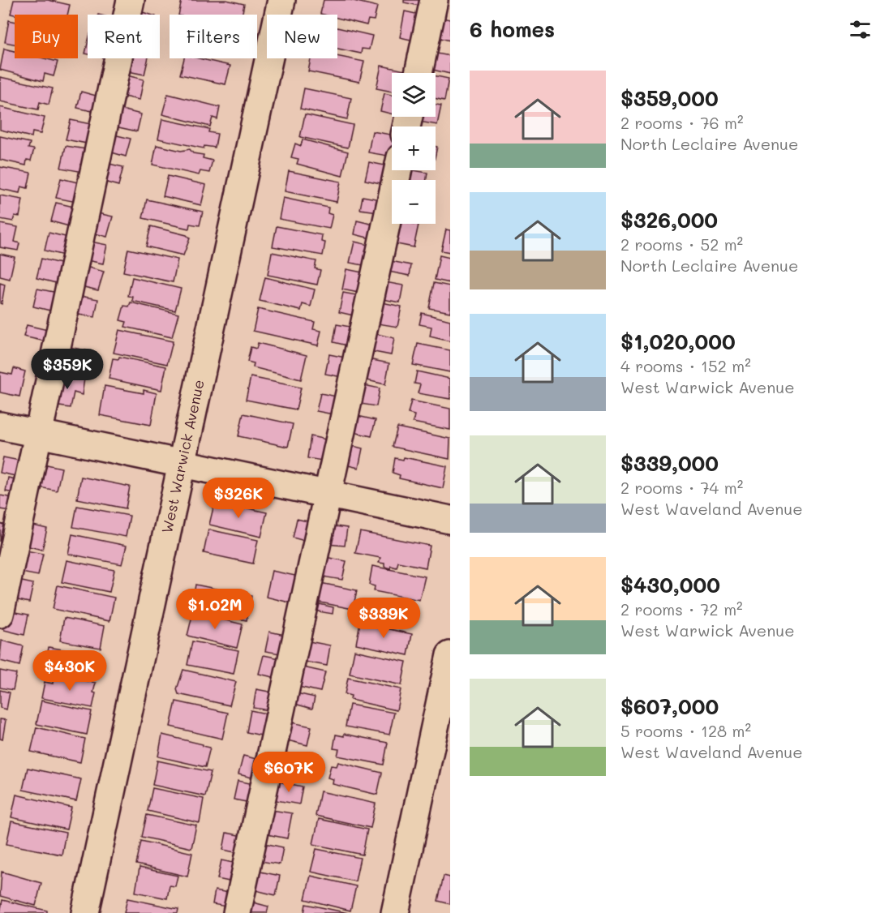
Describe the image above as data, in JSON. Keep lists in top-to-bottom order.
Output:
{
  "streets": {
    "street": ["West Warwick Avenue"]
  },
  "page": {
    "heading": "6 homes",
    "chip": [
      "Buy",
      "Rent",
      "Filters",
      "New"
    ],
    "list": [
      {
        "name": "$359,000",
        "note": "2 rooms · 76 m² · North Leclaire Avenue"
      },
      {
        "name": "$326,000",
        "note": "2 rooms · 52 m² · North Leclaire Avenue"
      },
      {
        "name": "$1,020,000",
        "note": "4 rooms · 152 m² · West Warwick Avenue"
      },
      {
        "name": "$339,000",
        "note": "2 rooms · 74 m² · West Waveland Avenue"
      },
      {
        "name": "$430,000",
        "note": "2 rooms · 72 m² · West Warwick Avenue"
      },
      {
        "name": "$607,000",
        "note": "5 rooms · 128 m² · West Waveland Avenue"
      }
    ],
    "map_buttons": ["+", "−"],
    "price": [
      "$359K",
      "$326K",
      "$1.02M",
      "$339K",
      "$430K",
      "$607K"
    ]
  }
}
